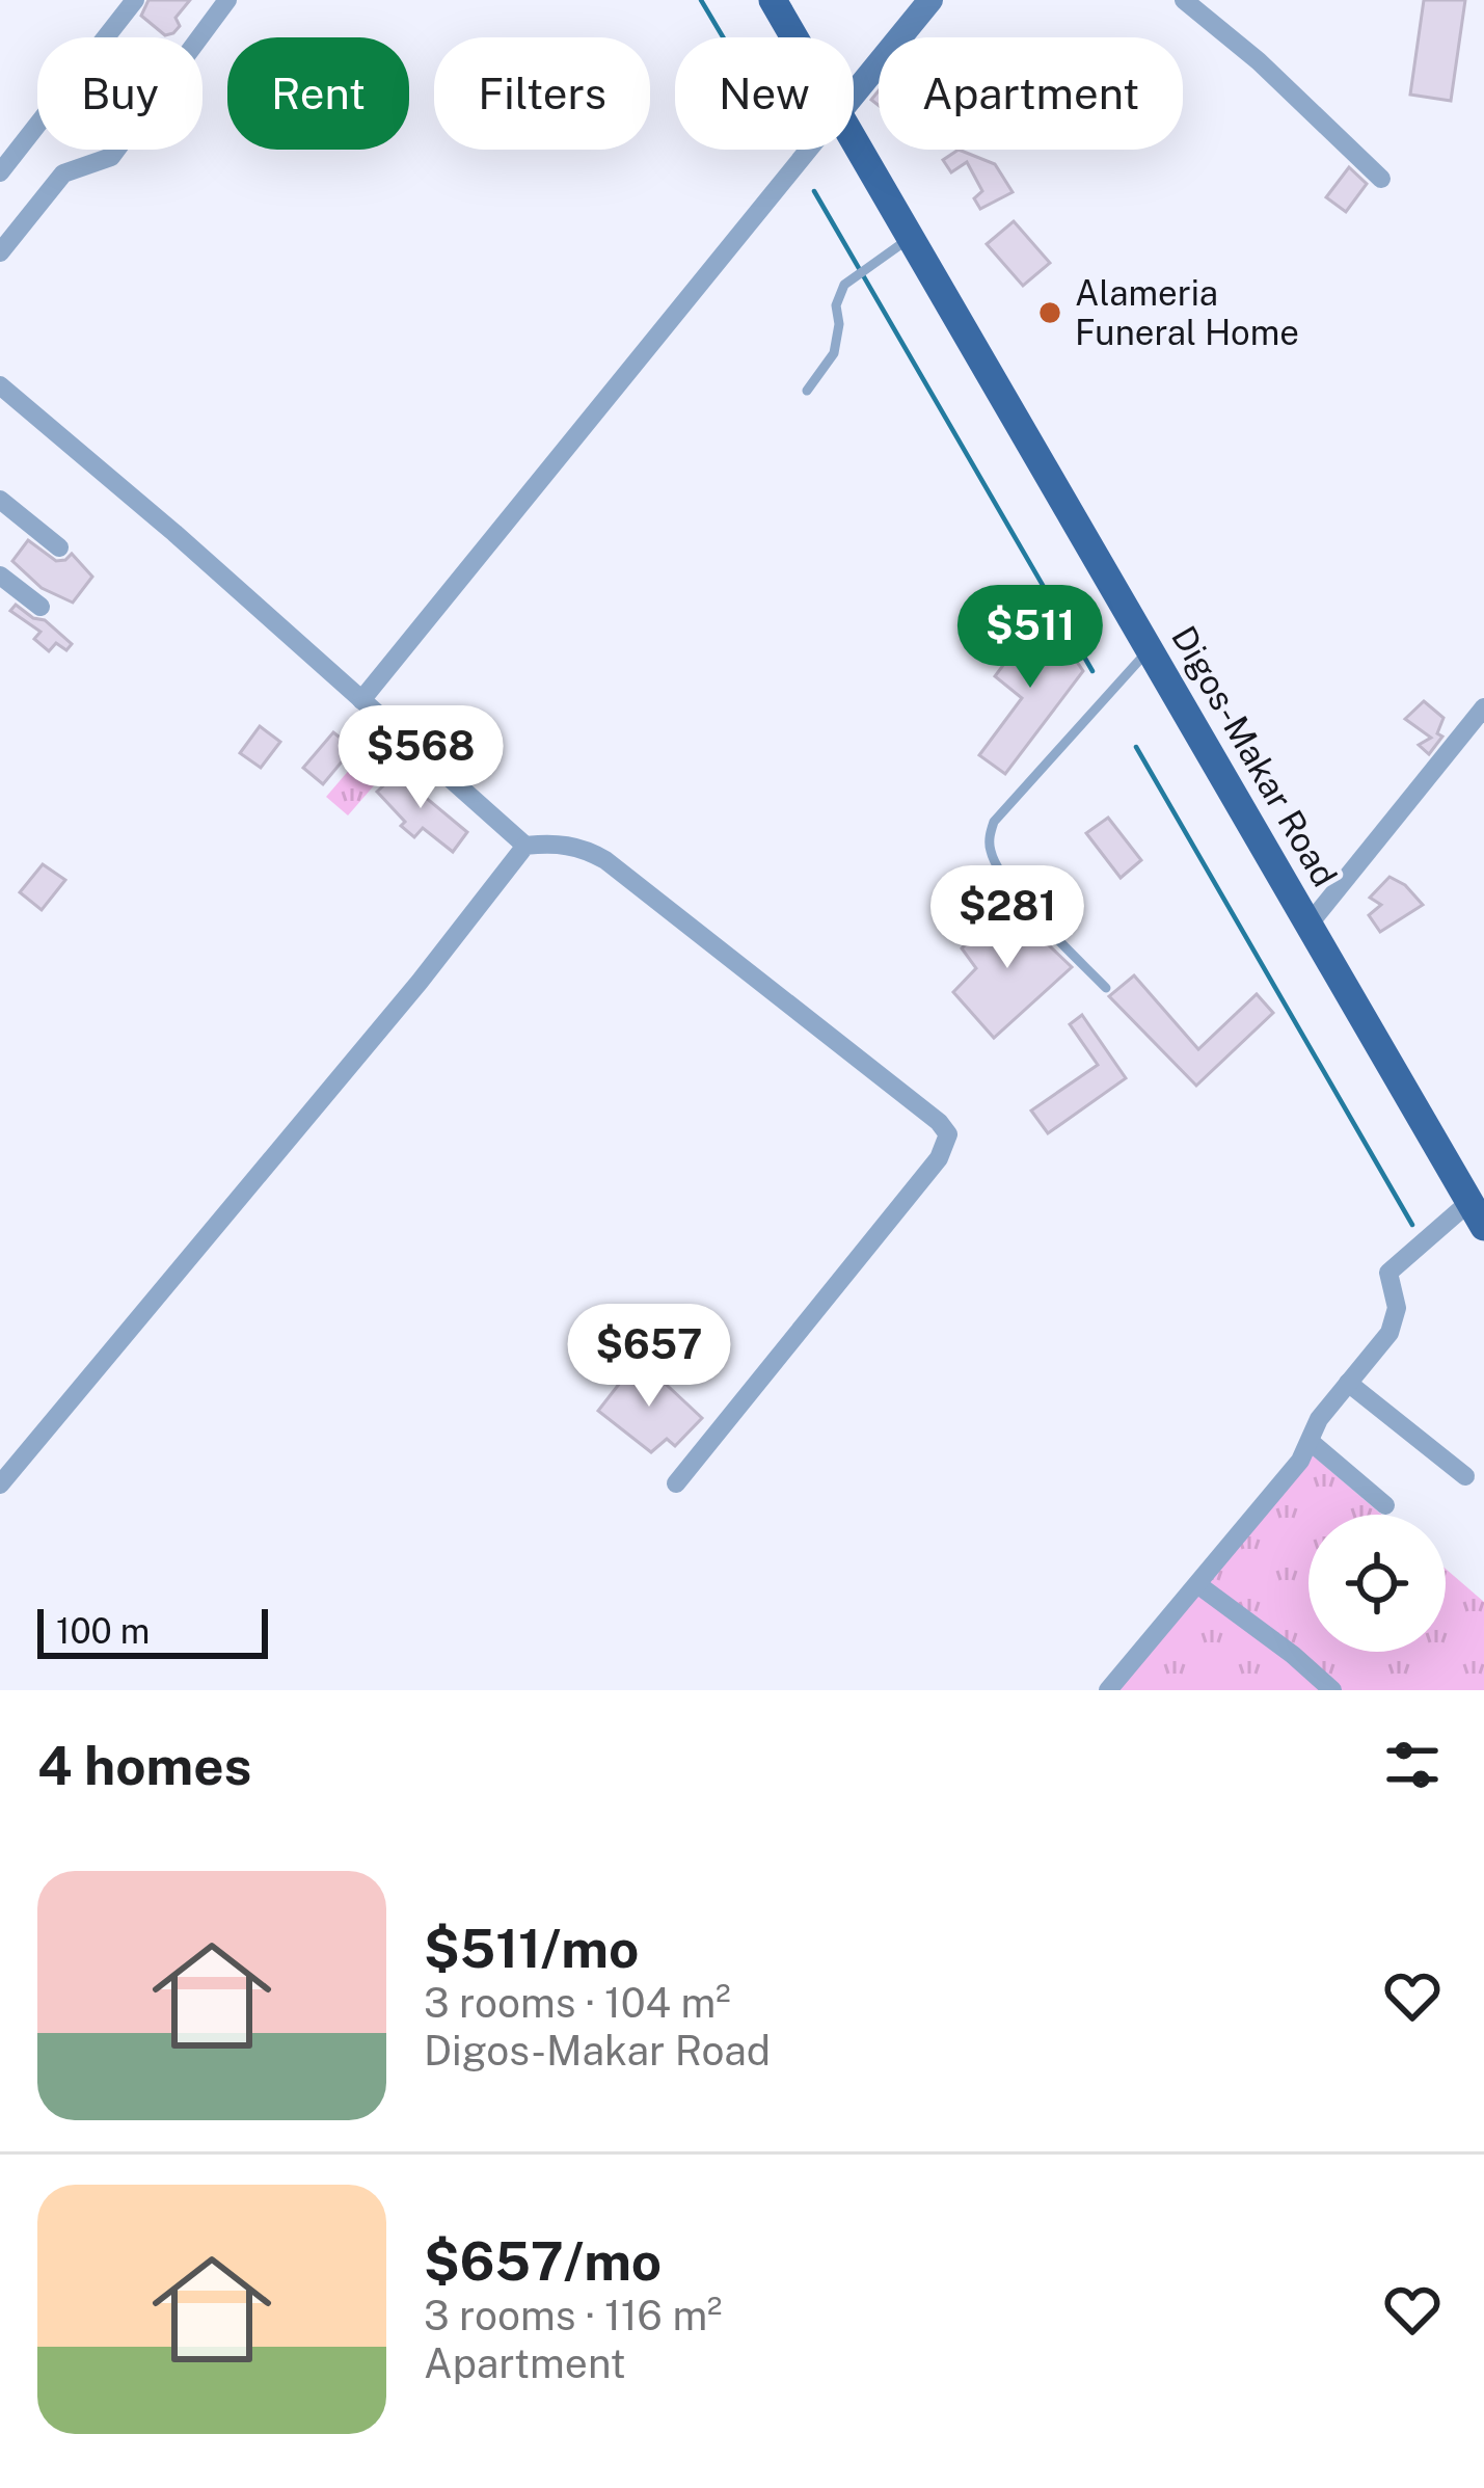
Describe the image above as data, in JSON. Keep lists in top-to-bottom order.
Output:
{
  "streets": {
    "main road": ["Digos-Makar Road"]
  },
  "places": ["Alameria Funeral Home"],
  "scale_bar": "100 m",
  "page": {
    "chip": [
      "Buy",
      "Rent",
      "Filters",
      "New",
      "Apartment"
    ],
    "price": [
      "$511",
      "$568",
      "$281",
      "$657"
    ],
    "scale": "100 m",
    "heading": "4 homes",
    "list": [
      {
        "name": "$511/mo",
        "note": "3 rooms · 104 m² · Digos-Makar Road"
      },
      {
        "name": "$657/mo",
        "note": "3 rooms · 116 m² · Apartment"
      }
    ]
  }
}
